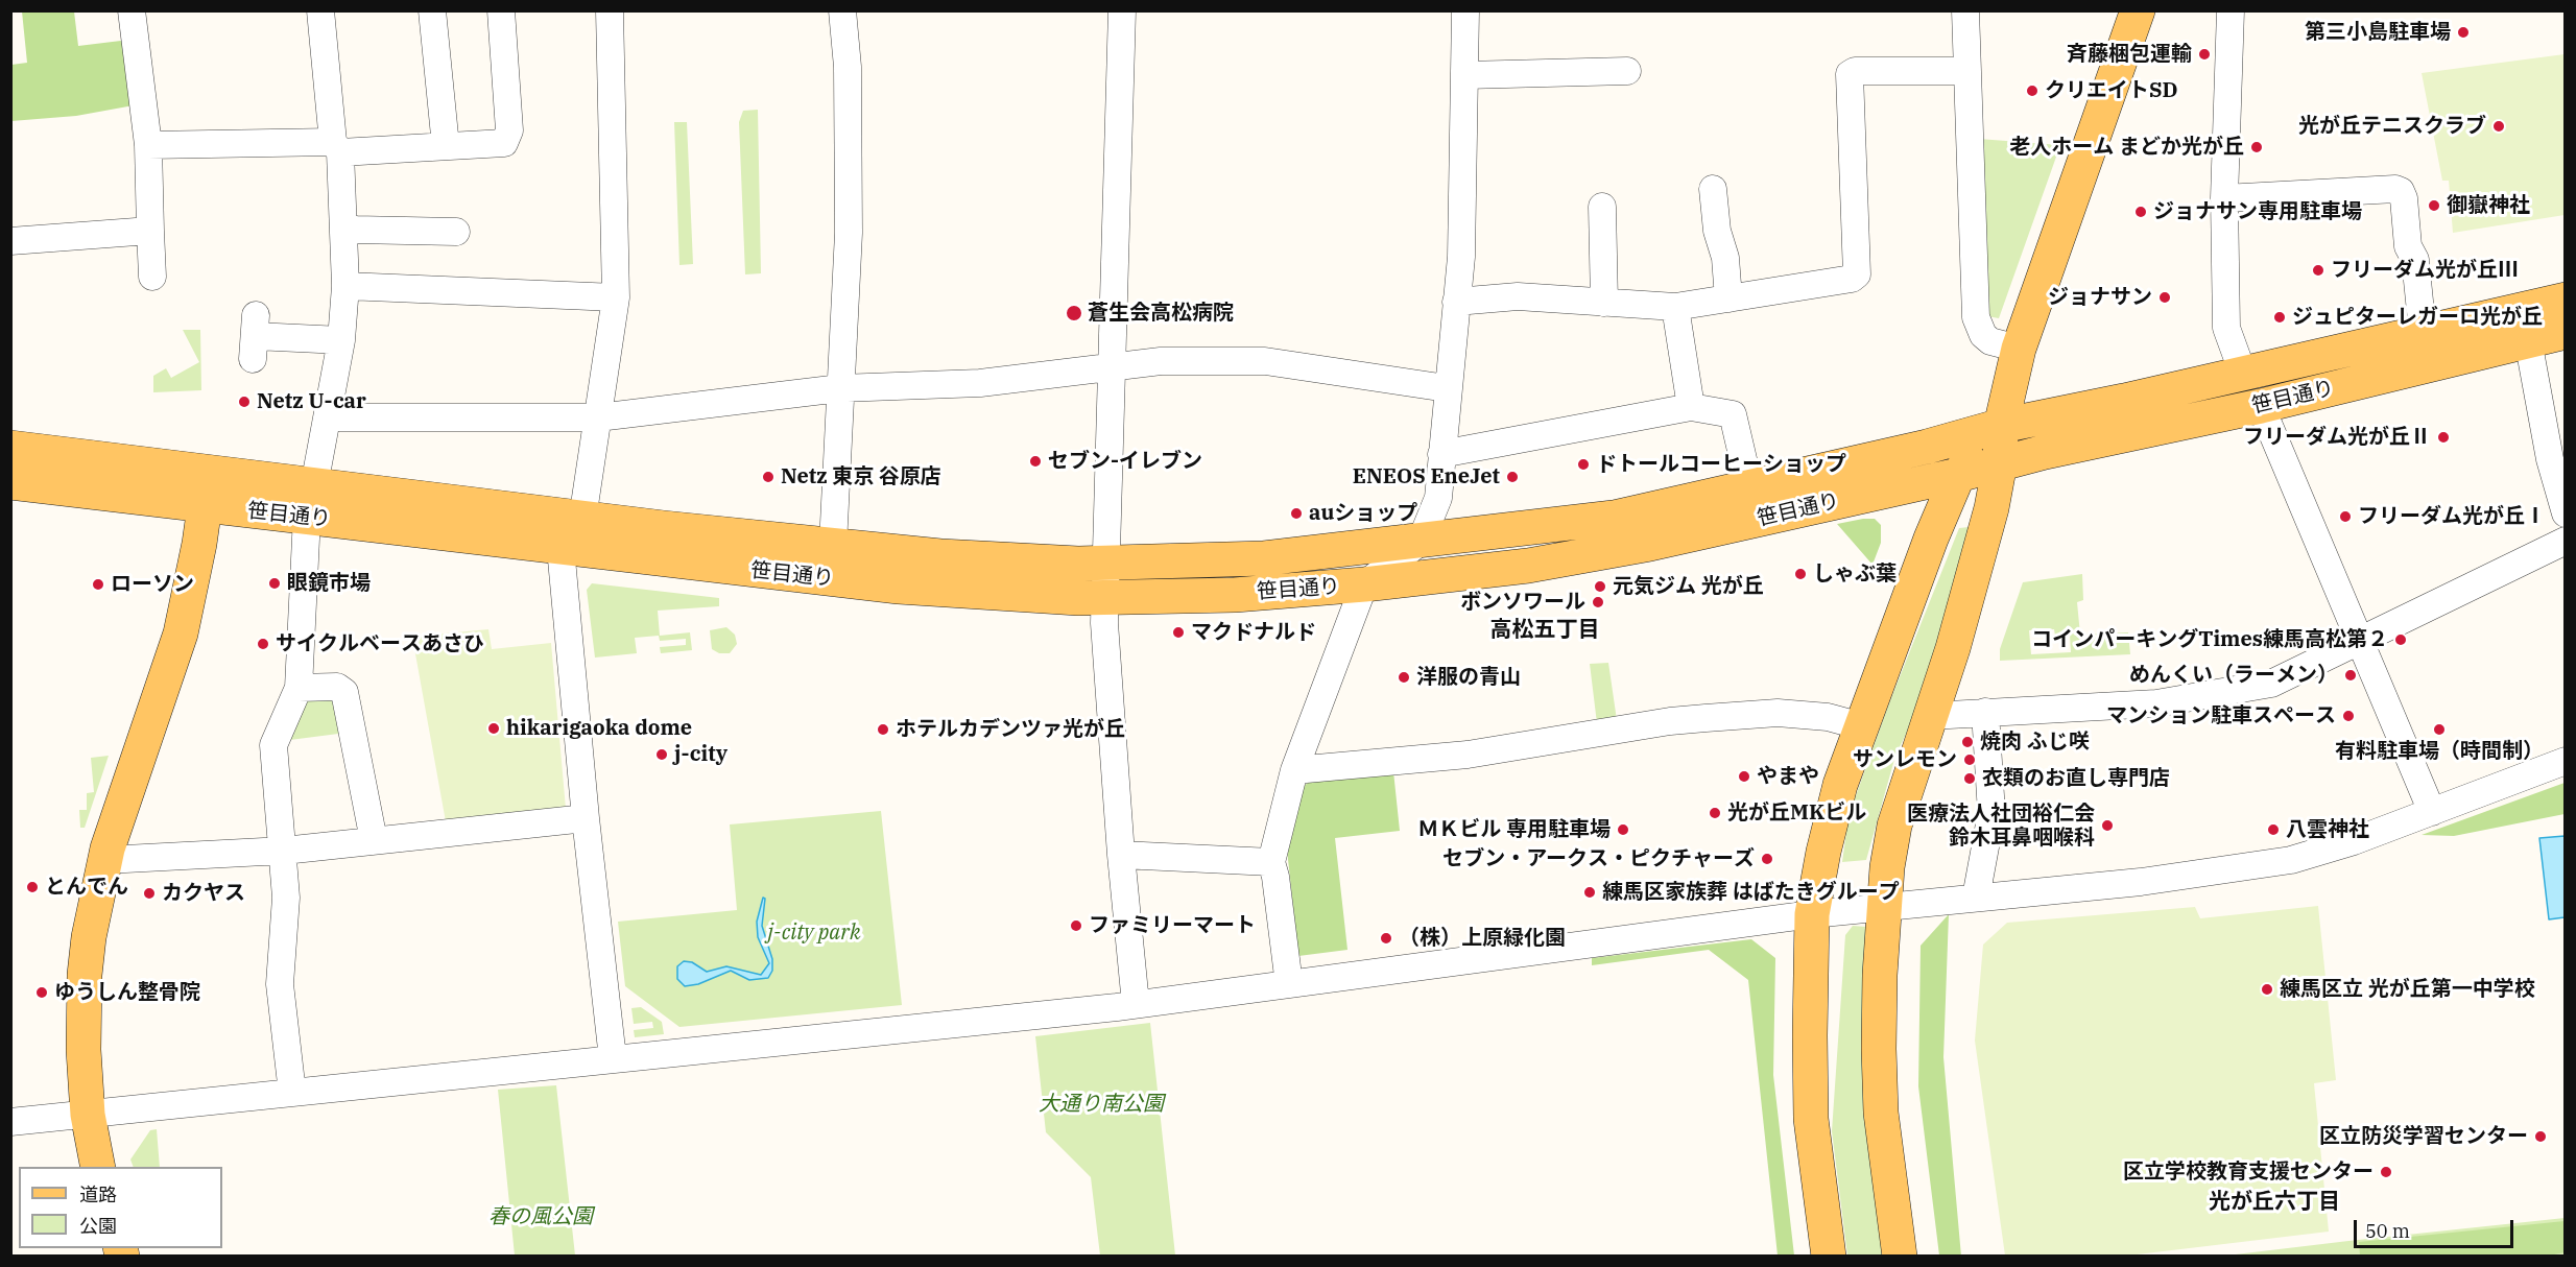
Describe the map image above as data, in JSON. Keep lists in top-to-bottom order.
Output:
{
  "streets": {
    "main road": ["笹目通り"]
  },
  "districts": ["高松五丁目", "光が丘六丁目"],
  "parks": ["j-city park", "大通り南公園", "春の風公園"],
  "places": [
    "第三小島駐車場",
    "斉藤梱包運輸",
    "クリエイトSD",
    "光が丘テニスクラブ",
    "老人ホーム まどか光が丘",
    "御嶽神社",
    "ジョナサン専用駐車場",
    "フリーダム光が丘Ⅲ",
    "ジョナサン",
    "蒼生会高松病院",
    "ジュピターレガーロ光が丘",
    "Netz U-car",
    "フリーダム光が丘Ⅱ",
    "セブン-イレブン",
    "ドトールコーヒーショップ",
    "Netz 東京 谷原店",
    "ENEOS EneJet",
    "auショップ",
    "フリーダム光が丘Ⅰ",
    "しゃぶ葉",
    "眼鏡市場",
    "ローソン",
    "元気ジム 光が丘",
    "ボンソワール",
    "マクドナルド",
    "コインパーキングTimes練馬高松第２",
    "サイクルベースあさひ",
    "めんくい（ラーメン）",
    "洋服の青山",
    "マンション駐車スペース",
    "hikarigaoka dome",
    "ホテルカデンツァ光が丘",
    "有料駐車場（時間制）",
    "焼肉 ふじ咲",
    "j-city",
    "サンレモン",
    "やまや",
    "衣類のお直し専門店",
    "光が丘MKビル",
    "医療法人社団裕仁会 鈴木耳鼻咽喉科",
    "ＭＫビル 専用駐車場",
    "八雲神社",
    "セブン・アークス・ピクチャーズ",
    "とんでん",
    "練馬区家族葬 はばたきグループ",
    "カクヤス",
    "ファミリーマート",
    "（株）上原緑化園",
    "練馬区立 光が丘第一中学校",
    "ゆうしん整骨院",
    "区立防災学習センター",
    "区立学校教育支援センター"
  ],
  "legend": ["道路", "公園"],
  "scale_bar": "50 m"
}
